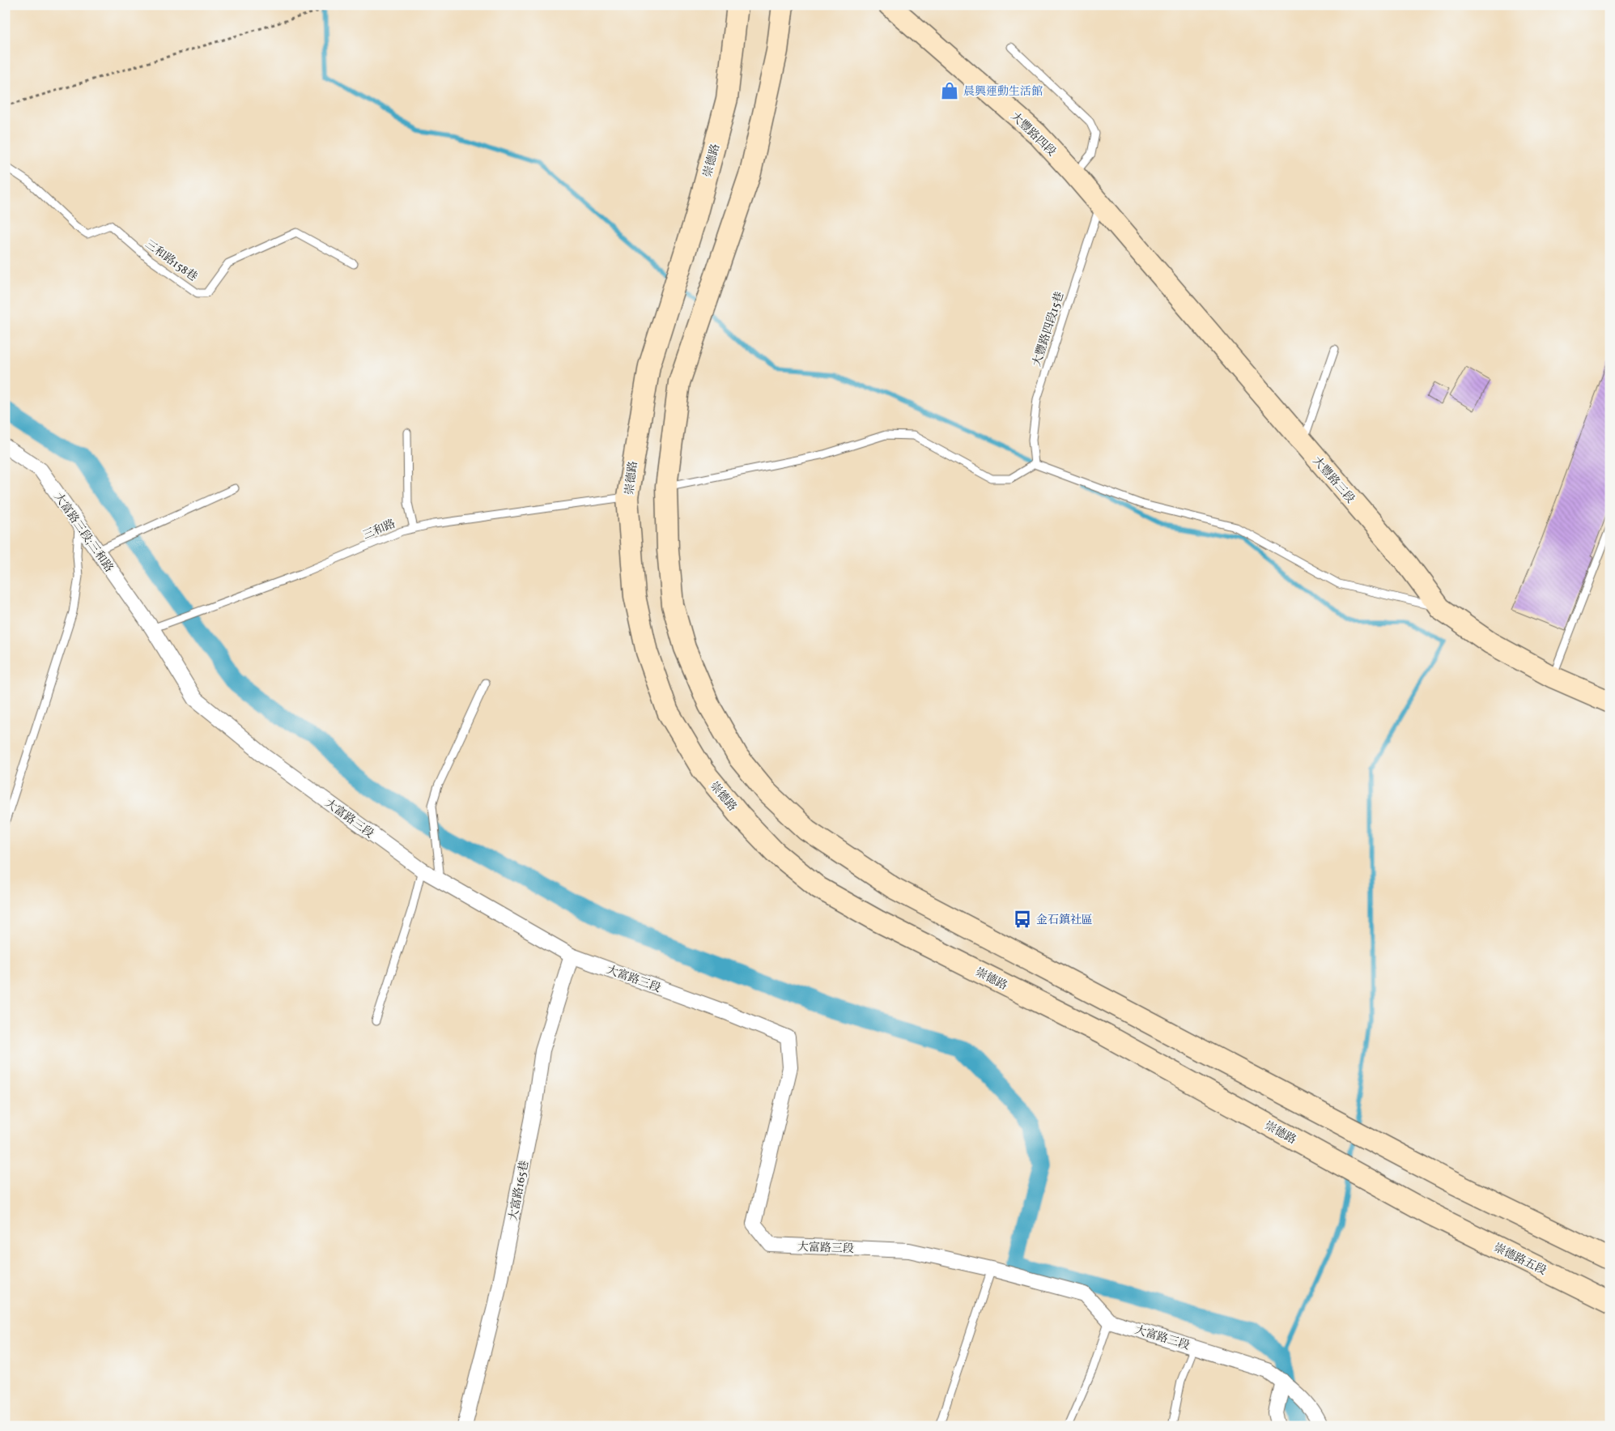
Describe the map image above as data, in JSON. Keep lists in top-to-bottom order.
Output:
{
  "streets": {
    "street": [
      "大豐路四段",
      "崇德路",
      "大豐路三段",
      "大富路三段;三和路",
      "大富路三段",
      "大富路165巷",
      "崇德路五段"
    ],
    "lane": ["三和路158巷", "大豐路四段15巷", "三和路"]
  },
  "crossings": [
    ["大豐路四段", "大豐路四段15巷"],
    ["大豐路四段", "大豐路三段"],
    ["崇德路", "三和路"],
    ["崇德路", "崇德路五段"],
    ["大豐路四段15巷", "大豐路三段"],
    ["三和路", "大富路三段;三和路"],
    ["三和路", "大富路三段"],
    ["大富路三段;三和路", "大富路三段"],
    ["大富路三段", "大富路165巷"]
  ],
  "places": {
    "shop": ["晨興運動生活館"],
    "bus stop": ["金石鎮社區"]
  }
}
